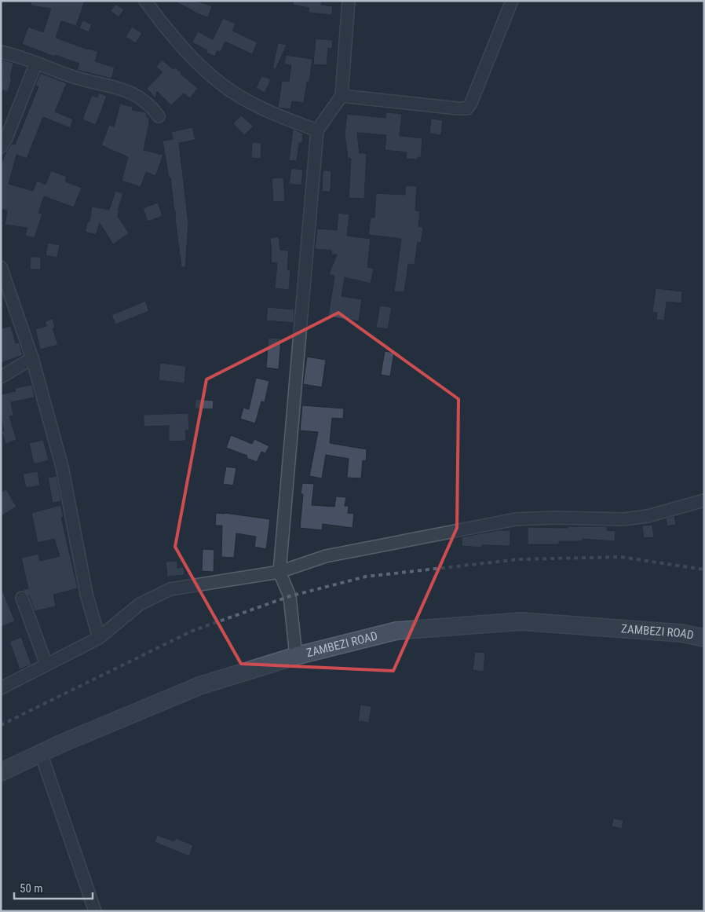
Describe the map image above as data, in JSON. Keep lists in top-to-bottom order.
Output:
{
  "streets": {
    "main road": ["ZAMBEZI ROAD"]
  },
  "scale_bar": "50 m"
}
